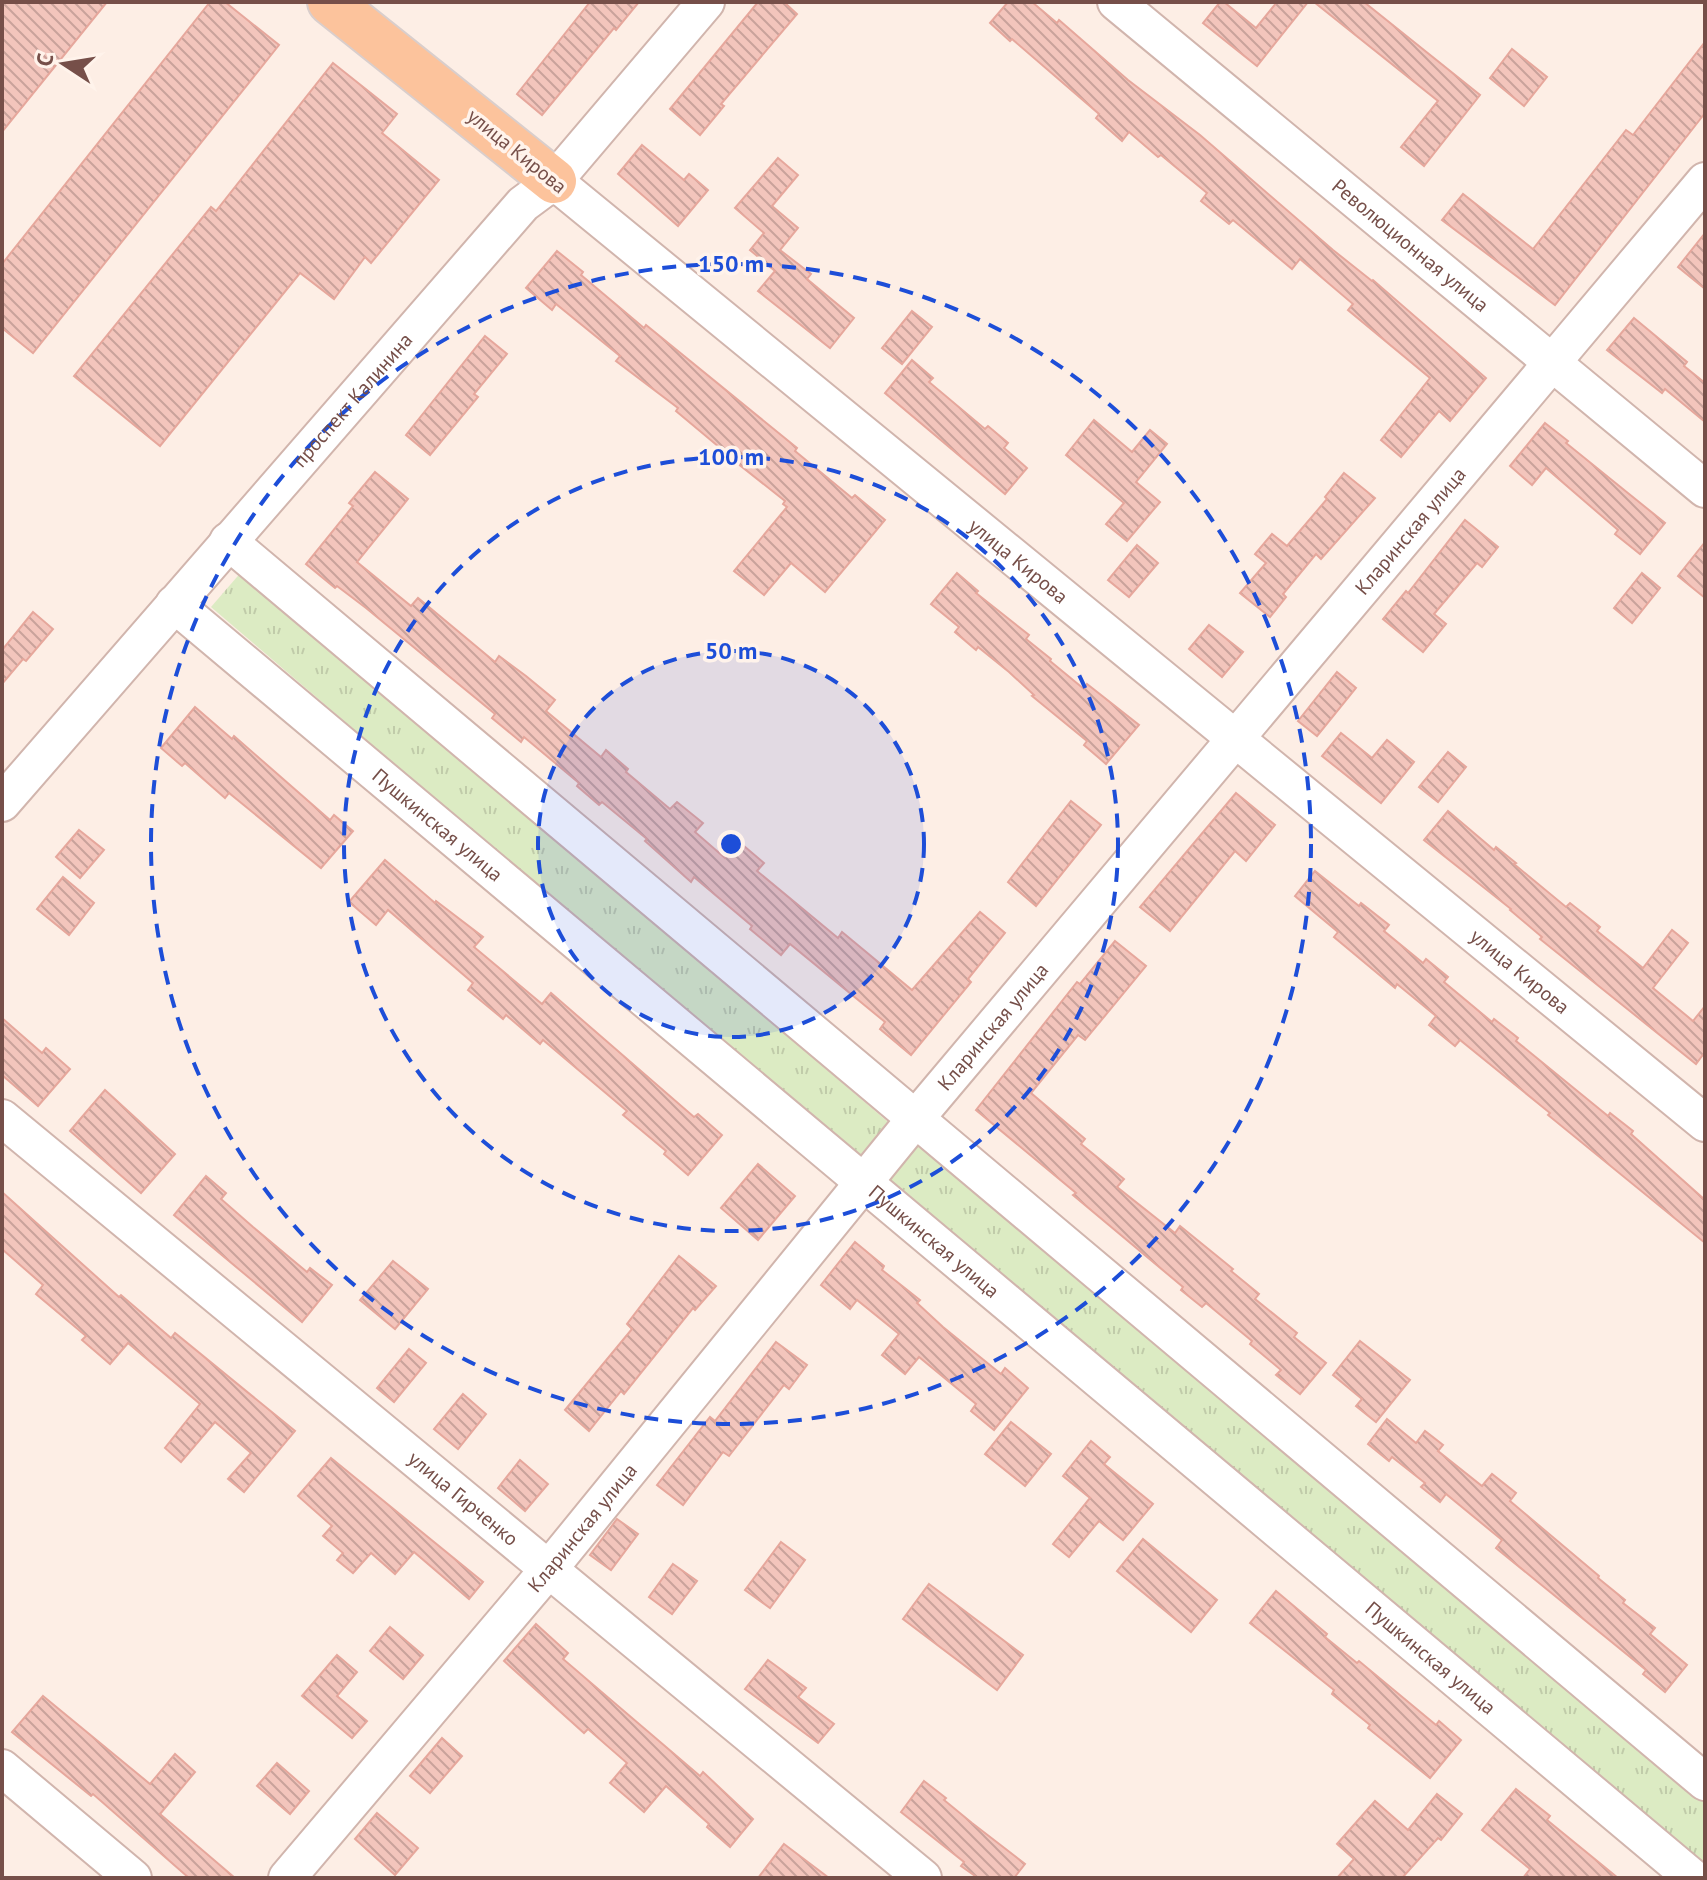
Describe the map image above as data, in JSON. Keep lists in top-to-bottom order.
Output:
{
  "streets": {
    "main road": ["улица Кирова"],
    "street": [
      "Революционная улица",
      "проспект Калинина",
      "Кларинская улица",
      "Пушкинская улица",
      "улица Гирченко"
    ]
  },
  "crossings": [
    ["улица Кирова", "проспект Калинина"],
    ["улица Кирова", "Кларинская улица"],
    ["Революционная улица", "Кларинская улица"],
    ["проспект Калинина", "Пушкинская улица"],
    ["Кларинская улица", "Пушкинская улица"],
    ["Кларинская улица", "улица Гирченко"]
  ],
  "north": "left",
  "rings": ["150 m", "100 m", "50 m"]
}
